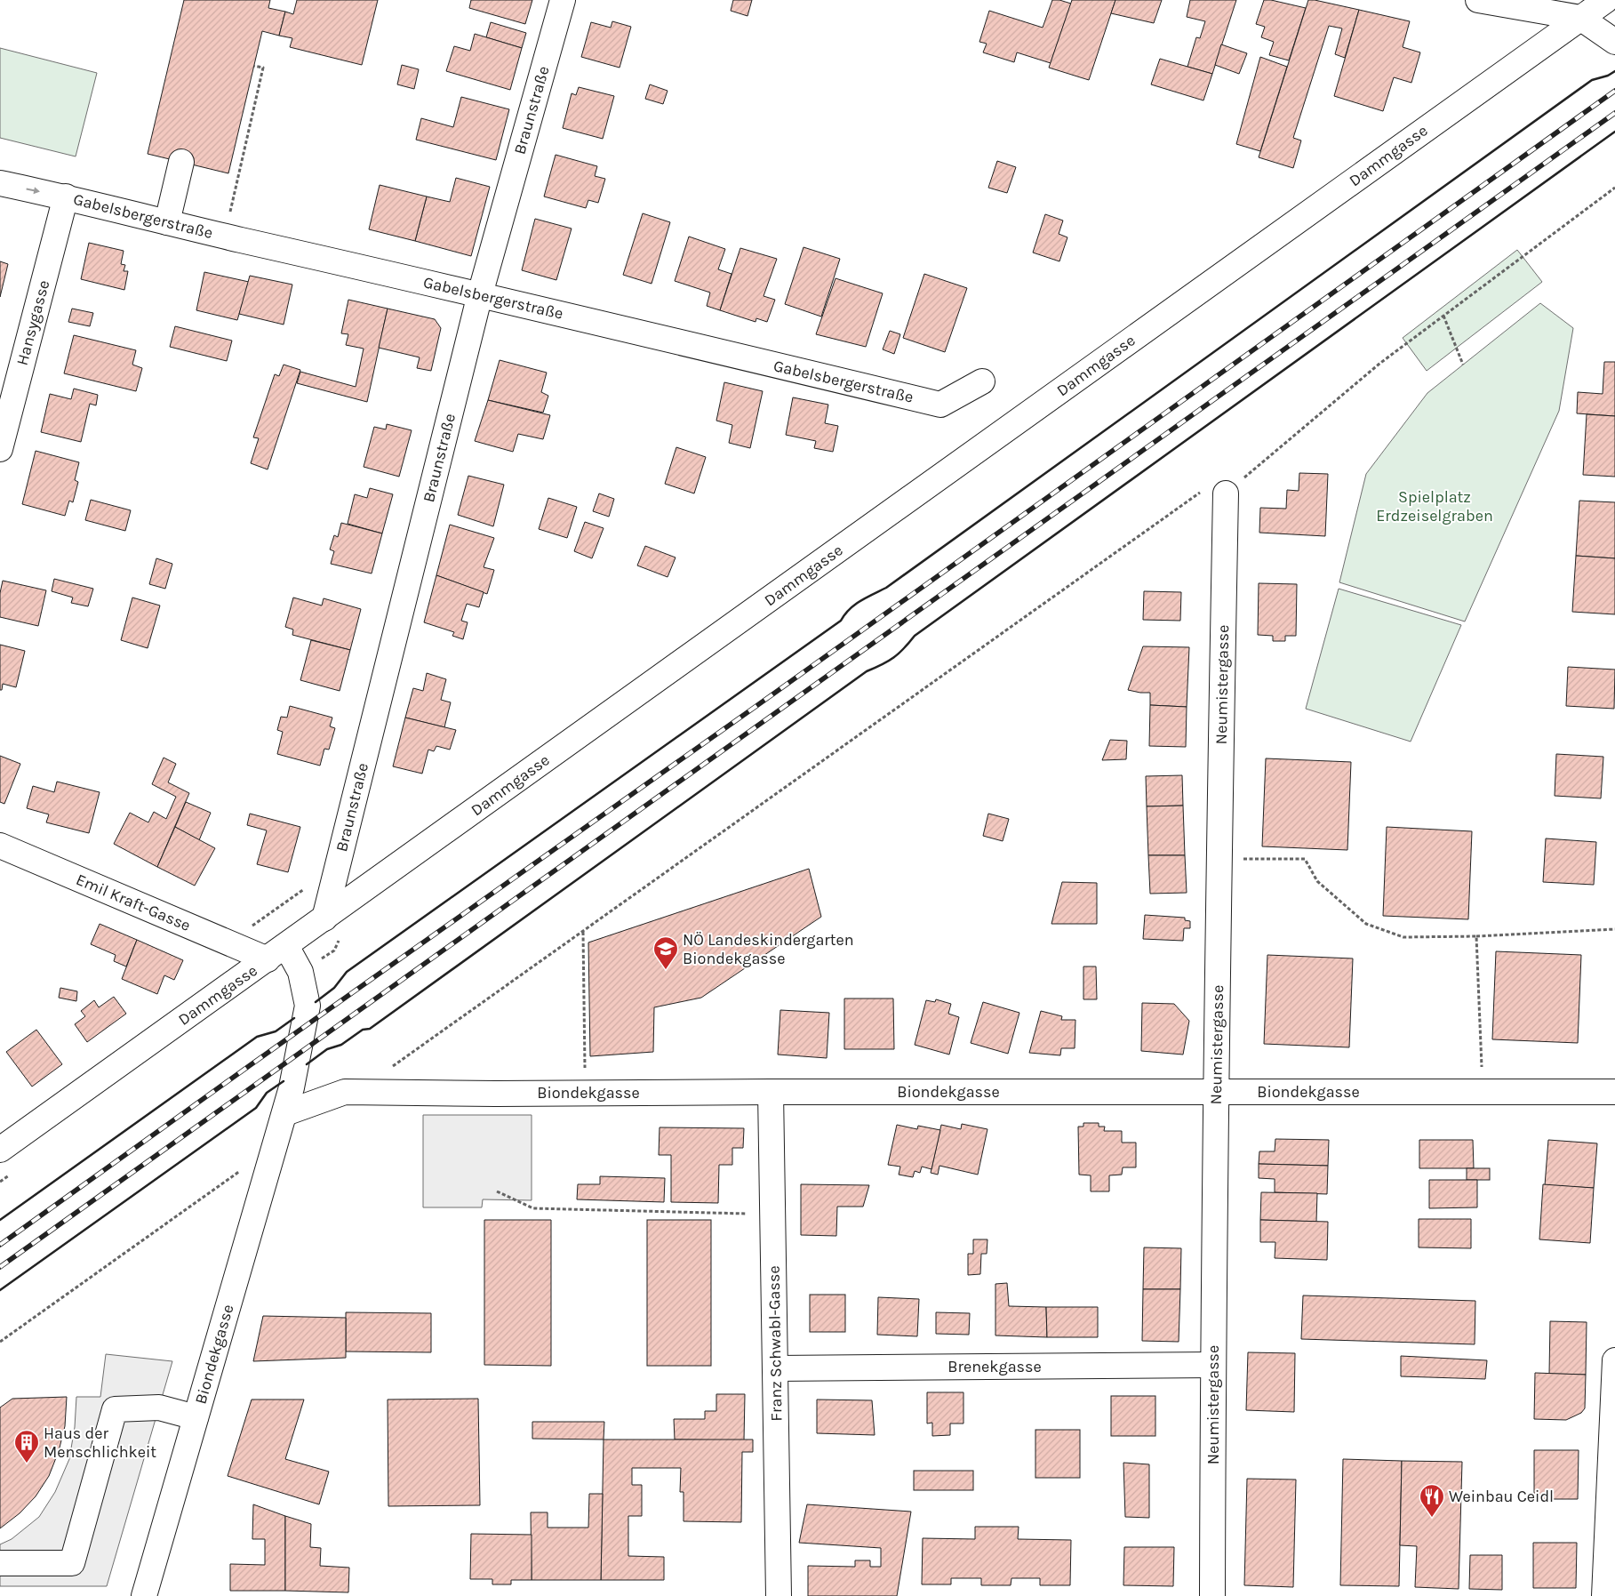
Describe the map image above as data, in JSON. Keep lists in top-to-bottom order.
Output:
{
  "streets": {
    "street": [
      "Braunstraße",
      "Dammgasse",
      "Gabelsbergerstraße",
      "Hansygasse",
      "Neumistergasse",
      "Emil Kraft-Gasse",
      "Biondekgasse",
      "Franz Schwabl-Gasse",
      "Brenekgasse"
    ]
  },
  "crossings": [
    ["Braunstraße", "Dammgasse"],
    ["Braunstraße", "Gabelsbergerstraße"],
    ["Dammgasse", "Emil Kraft-Gasse"],
    ["Dammgasse", "Biondekgasse"],
    ["Gabelsbergerstraße", "Hansygasse"],
    ["Neumistergasse", "Biondekgasse"],
    ["Neumistergasse", "Brenekgasse"],
    ["Biondekgasse", "Franz Schwabl-Gasse"],
    ["Franz Schwabl-Gasse", "Brenekgasse"]
  ],
  "parks": ["Spielplatz Erdzeiselgraben"],
  "places": {
    "school or university": ["NÖ Landeskindergarten Biondekgasse"],
    "building": ["Haus der Menschlichkeit"],
    "restaurant": ["Weinbau Ceidl"]
  }
}
